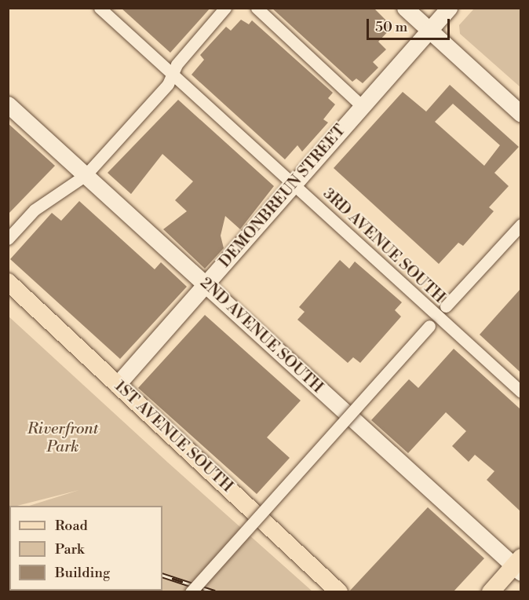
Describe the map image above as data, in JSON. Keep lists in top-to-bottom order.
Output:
{
  "streets": {
    "main road": ["1ST AVENUE SOUTH"],
    "street": ["DEMONBREUN STREET", "3RD AVENUE SOUTH", "2ND AVENUE SOUTH"]
  },
  "crossings": [
    ["DEMONBREUN STREET", "3RD AVENUE SOUTH"],
    ["DEMONBREUN STREET", "2ND AVENUE SOUTH"],
    ["DEMONBREUN STREET", "1ST AVENUE SOUTH"]
  ],
  "parks": ["Riverfront Park"],
  "legend": ["Road", "Park", "Building"],
  "scale_bar": "50 m"
}
